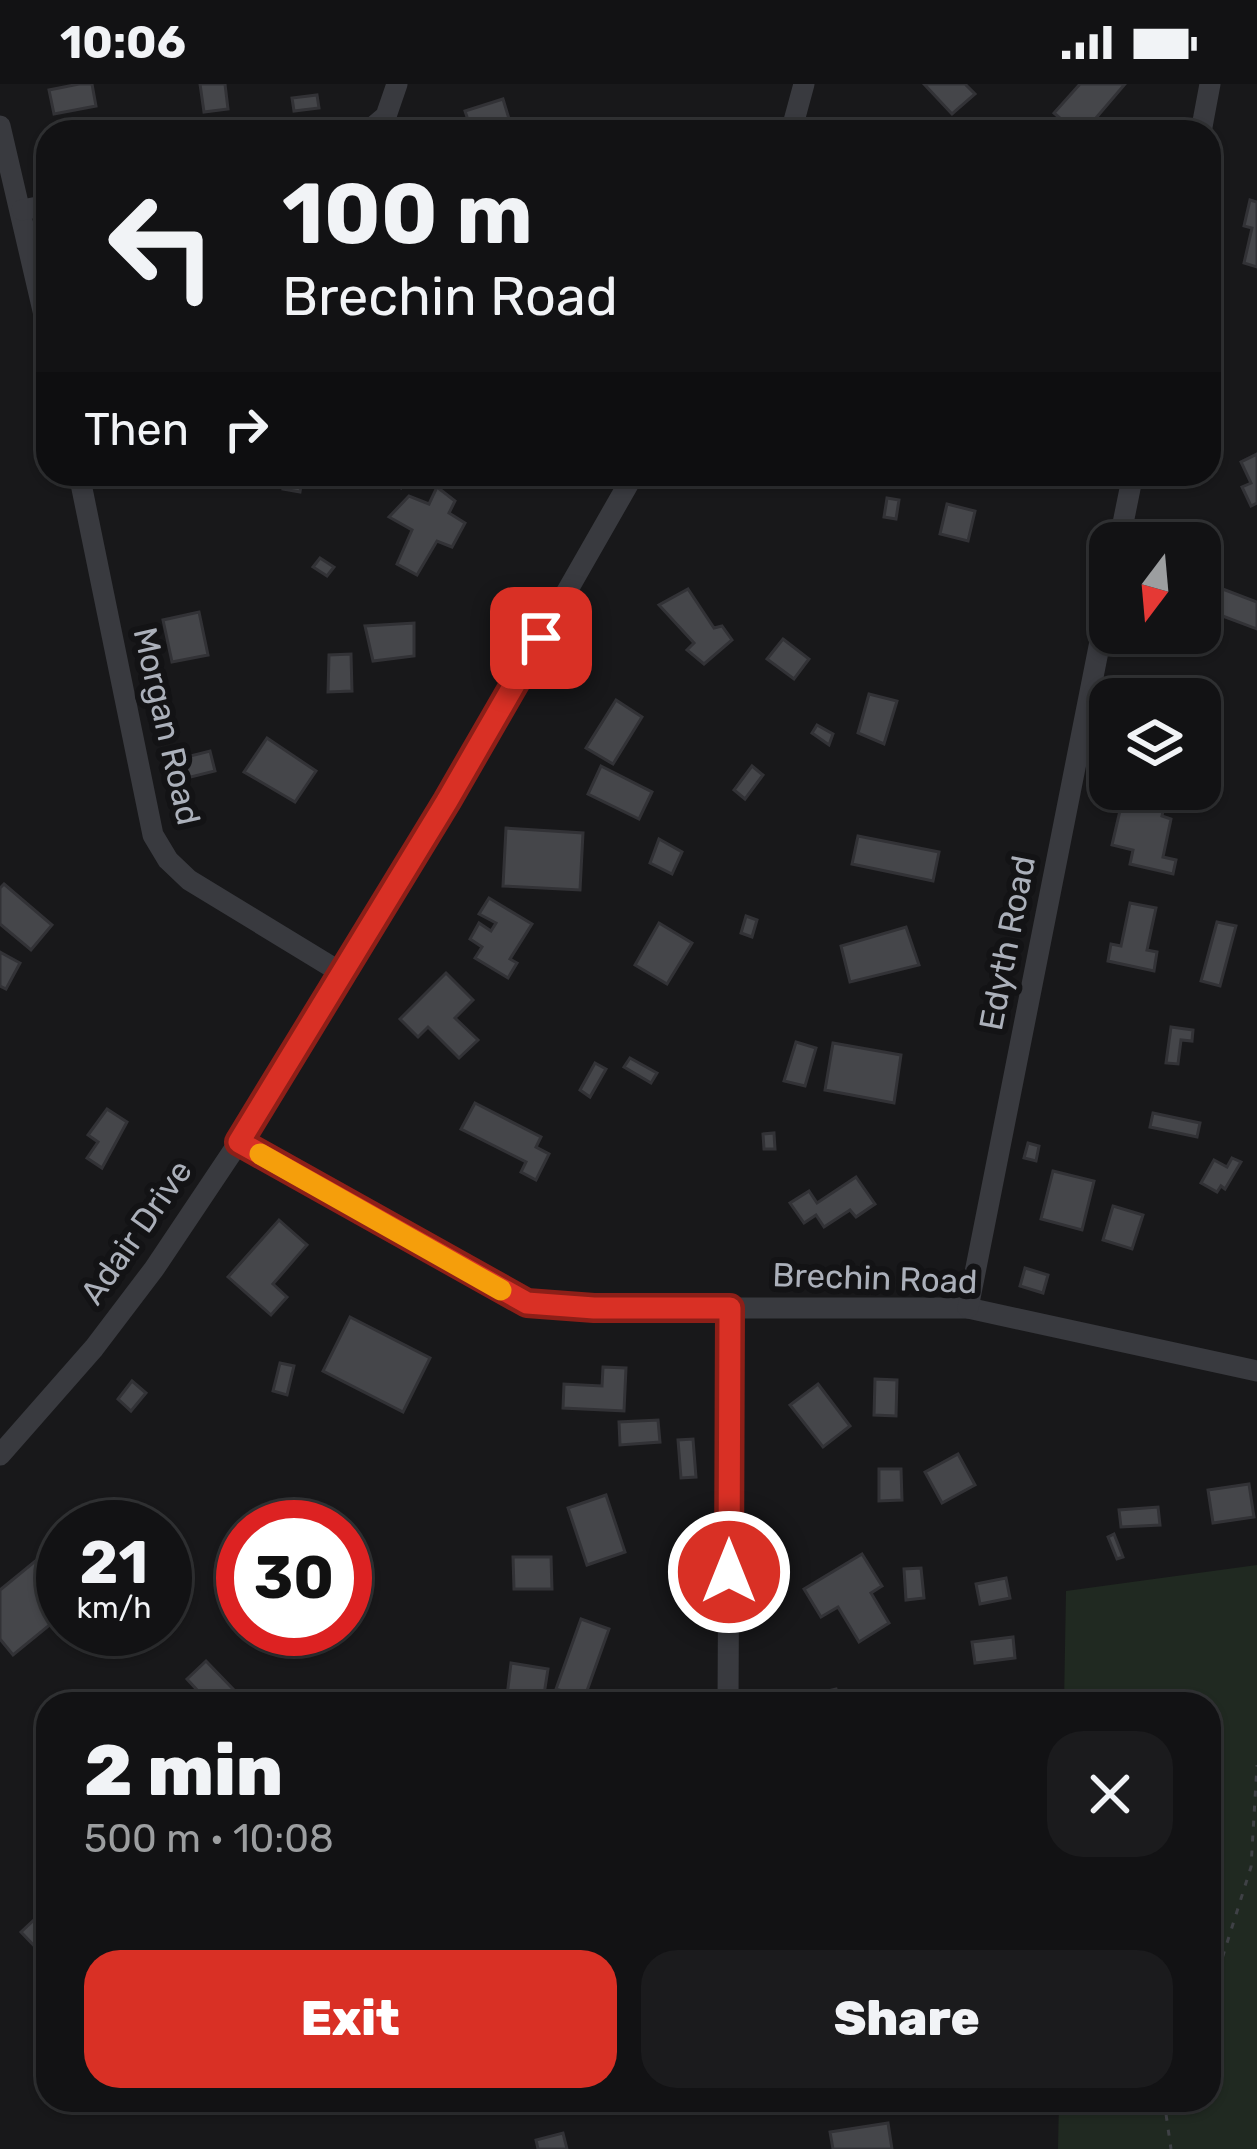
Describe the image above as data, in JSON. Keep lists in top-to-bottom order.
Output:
{
  "streets": {
    "street": [
      "Morgan Road",
      "Edyth Road",
      "Adair Drive",
      "Brechin Road"
    ]
  },
  "crossings": [
    ["Morgan Road", "Adair Drive"],
    ["Edyth Road", "Brechin Road"],
    ["Adair Drive", "Brechin Road"]
  ],
  "north": "bottom",
  "page": {
    "status": "10:06",
    "turn": ["100 m", "Brechin Road"],
    "then": "Then",
    "speed": "21 km/h",
    "limit": "30",
    "heading": ["2 min", "500 m · 10:08"],
    "buttons": ["Exit", "Share"]
  }
}
